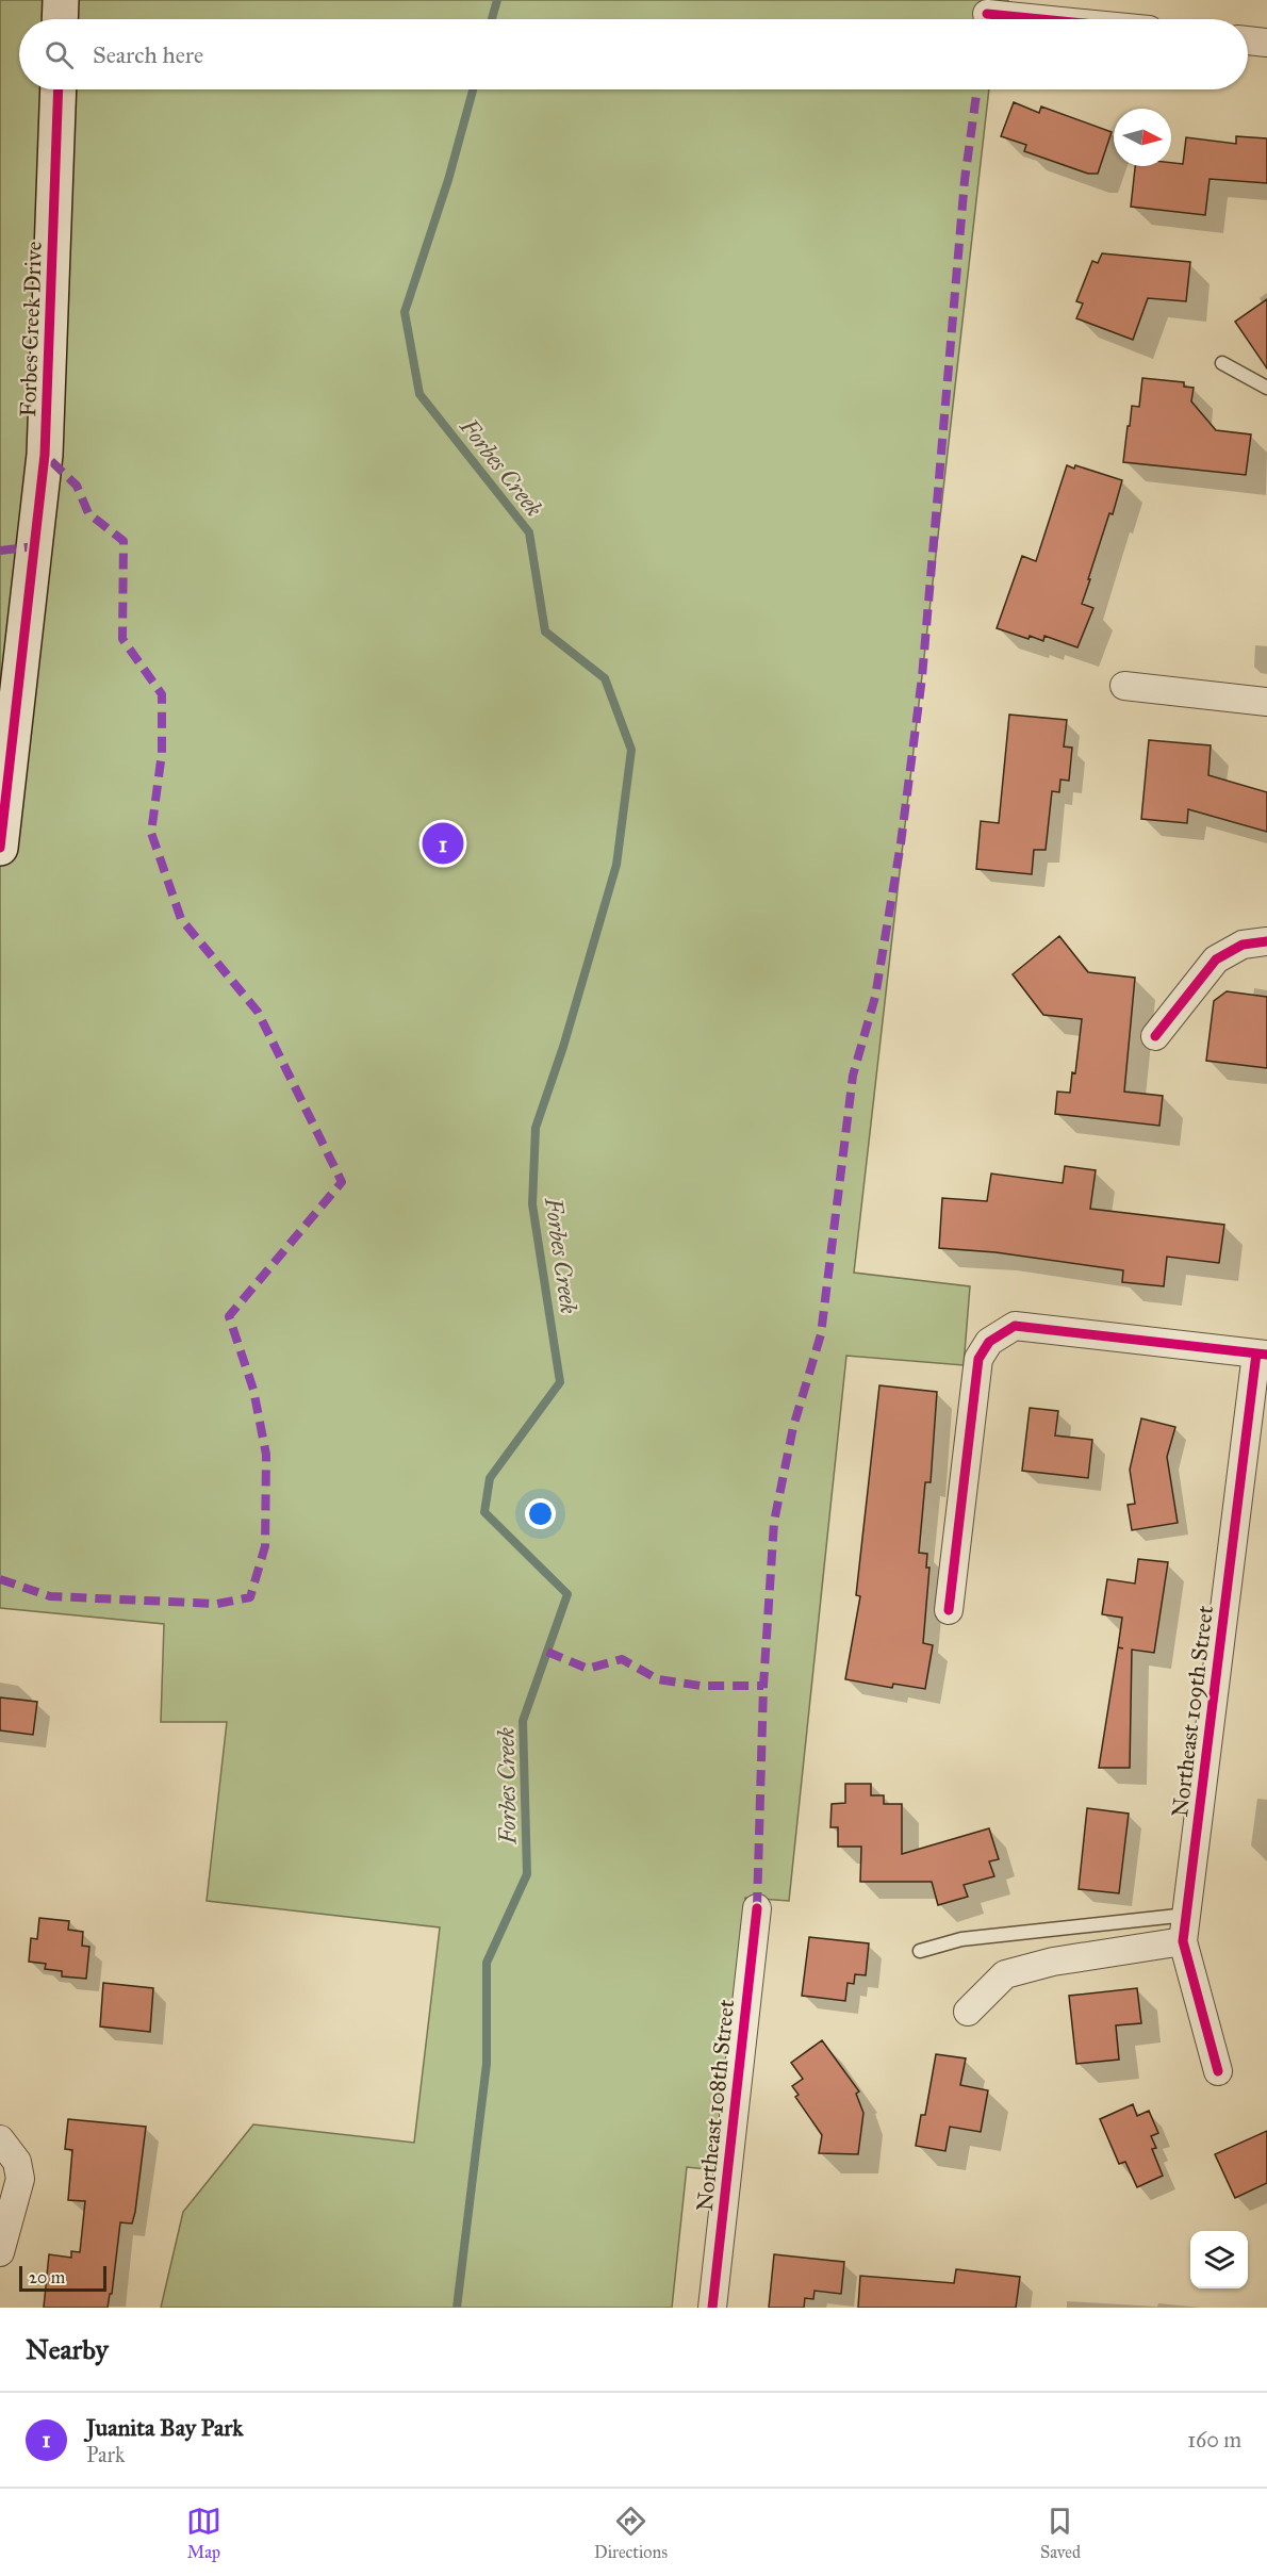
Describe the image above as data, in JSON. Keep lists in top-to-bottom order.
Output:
{
  "streets": {
    "street": ["Forbes Creek Drive", "Northeast 109th Street", "Northeast 108th Street"]
  },
  "water": ["Forbes Creek"],
  "scale_bar": "20 m",
  "north": "right",
  "page": {
    "search": "Search here",
    "pins": "1",
    "scale": "20 m",
    "heading": "Nearby",
    "list": [
      {
        "mark": "1",
        "name": "Juanita Bay Park",
        "note": "Park",
        "value": "160 m"
      }
    ],
    "nav": ["Map", "Directions", "Saved"]
  }
}
